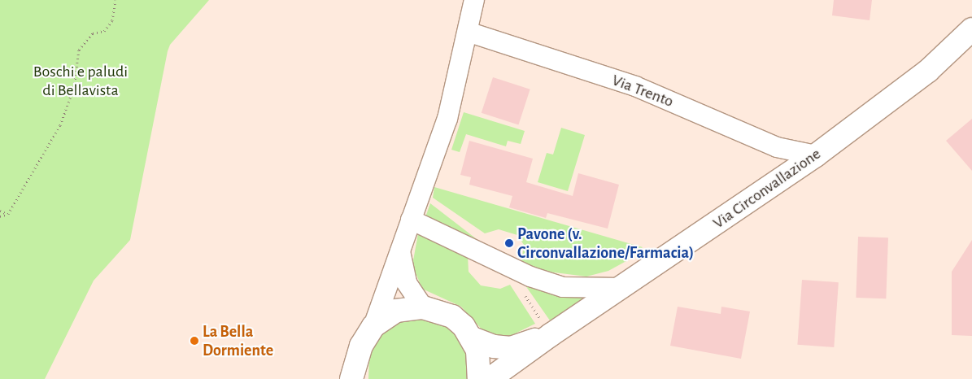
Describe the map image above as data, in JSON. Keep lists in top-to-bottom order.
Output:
{
  "streets": {
    "main road": ["Via Circonvallazione"],
    "street": ["Via Trento"]
  },
  "crossings": [
    ["Via Trento", "Via Circonvallazione"]
  ],
  "parks": ["Boschi e paludi di Bellavista"],
  "places": ["Pavone (v. Circonvallazione/Farmacia)", "La Bella Dormiente"]
}
